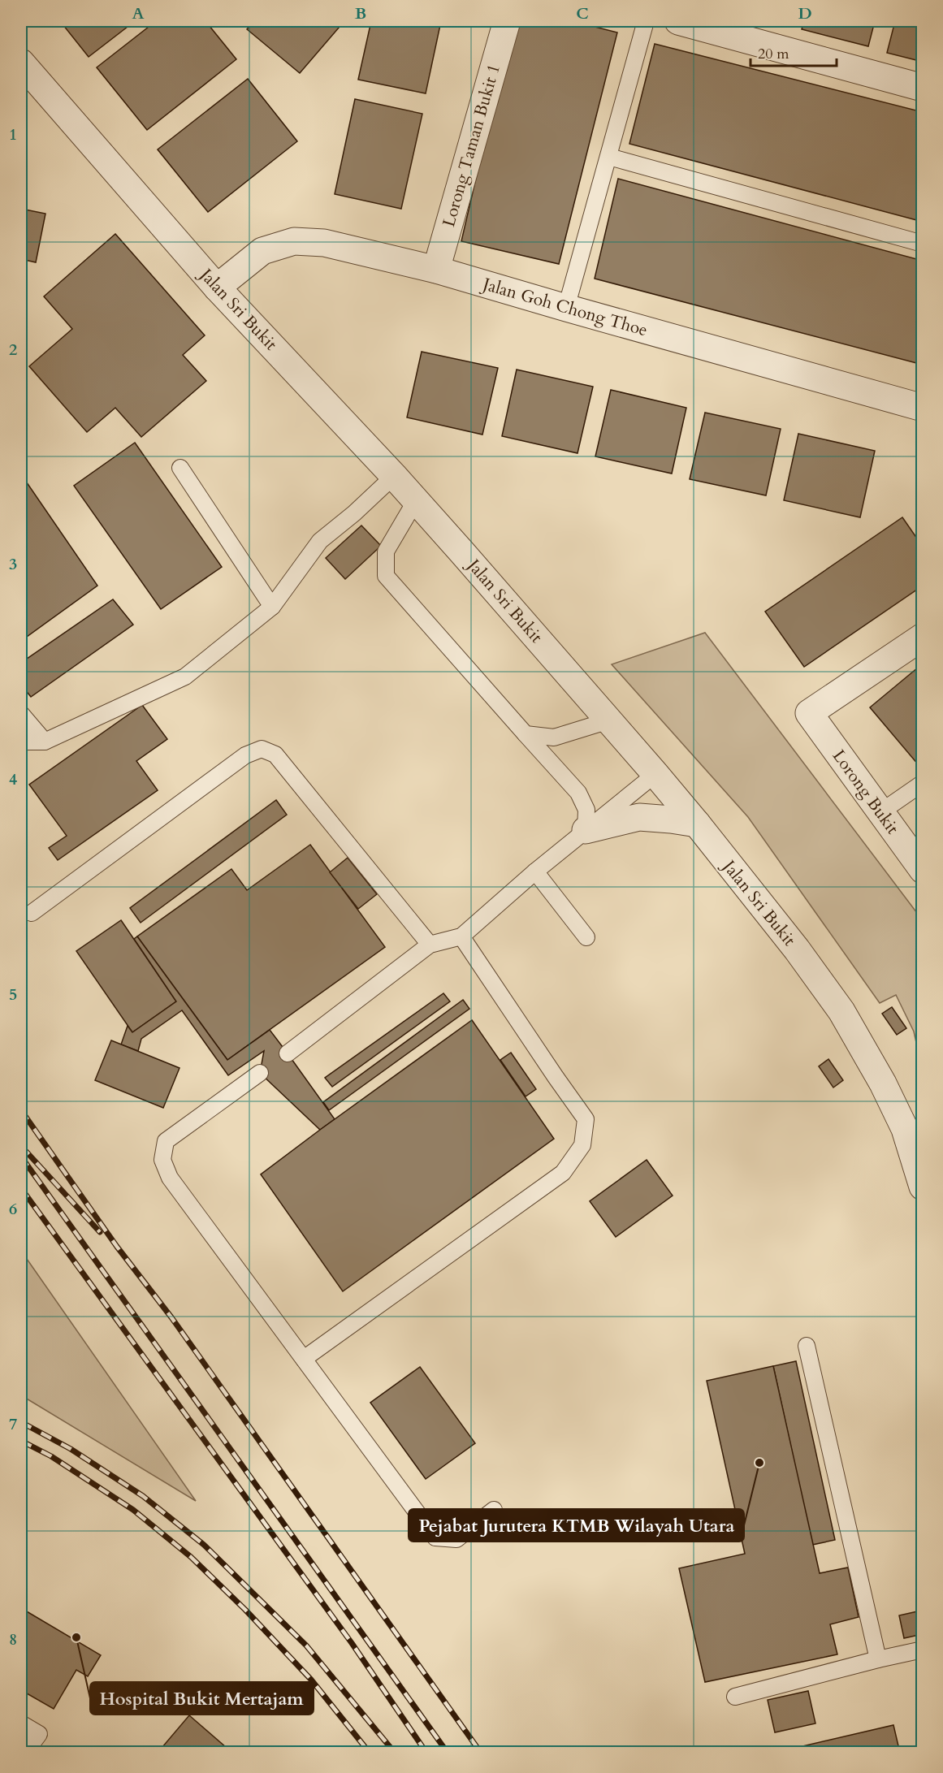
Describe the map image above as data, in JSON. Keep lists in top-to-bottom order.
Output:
{
  "streets": {
    "street": [
      "Lorong Taman Bukit 1",
      "Jalan Goh Chong Thoe",
      "Jalan Sri Bukit",
      "Lorong Bukit"
    ]
  },
  "crossings": [
    ["Lorong Taman Bukit 1", "Jalan Goh Chong Thoe"],
    ["Jalan Goh Chong Thoe", "Jalan Sri Bukit"]
  ],
  "places": ["Pejabat Jurutera KTMB Wilayah Utara", "Hospital Bukit Mertajam"],
  "scale_bar": "20 m",
  "grid": {
    "columns": [
      "A",
      "B",
      "C",
      "D"
    ],
    "rows": [
      "1",
      "2",
      "3",
      "4",
      "5",
      "6",
      "7",
      "8"
    ]
  }
}
